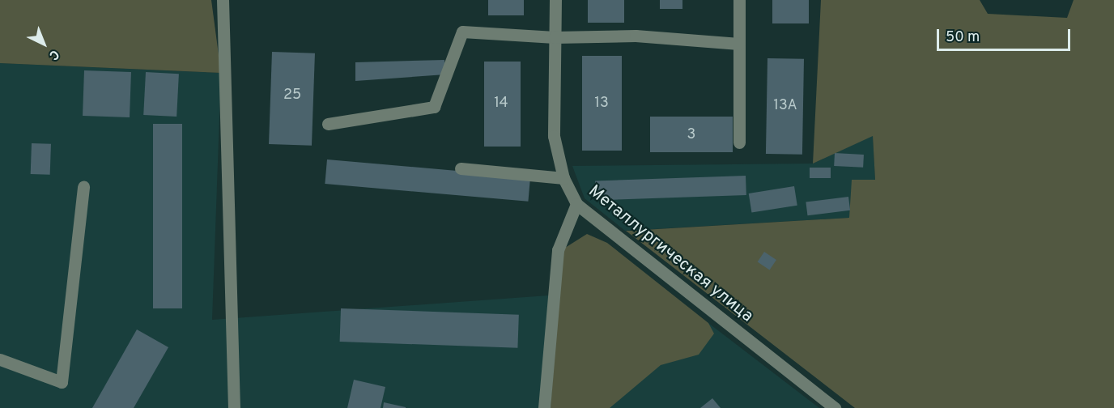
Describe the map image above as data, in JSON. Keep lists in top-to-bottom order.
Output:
{
  "streets": {
    "street": ["Металлургическая улица"]
  },
  "house_numbers": [
    "25",
    "14",
    "13",
    "13А",
    "3"
  ],
  "scale_bar": "50 m",
  "north": "bottom right"
}
